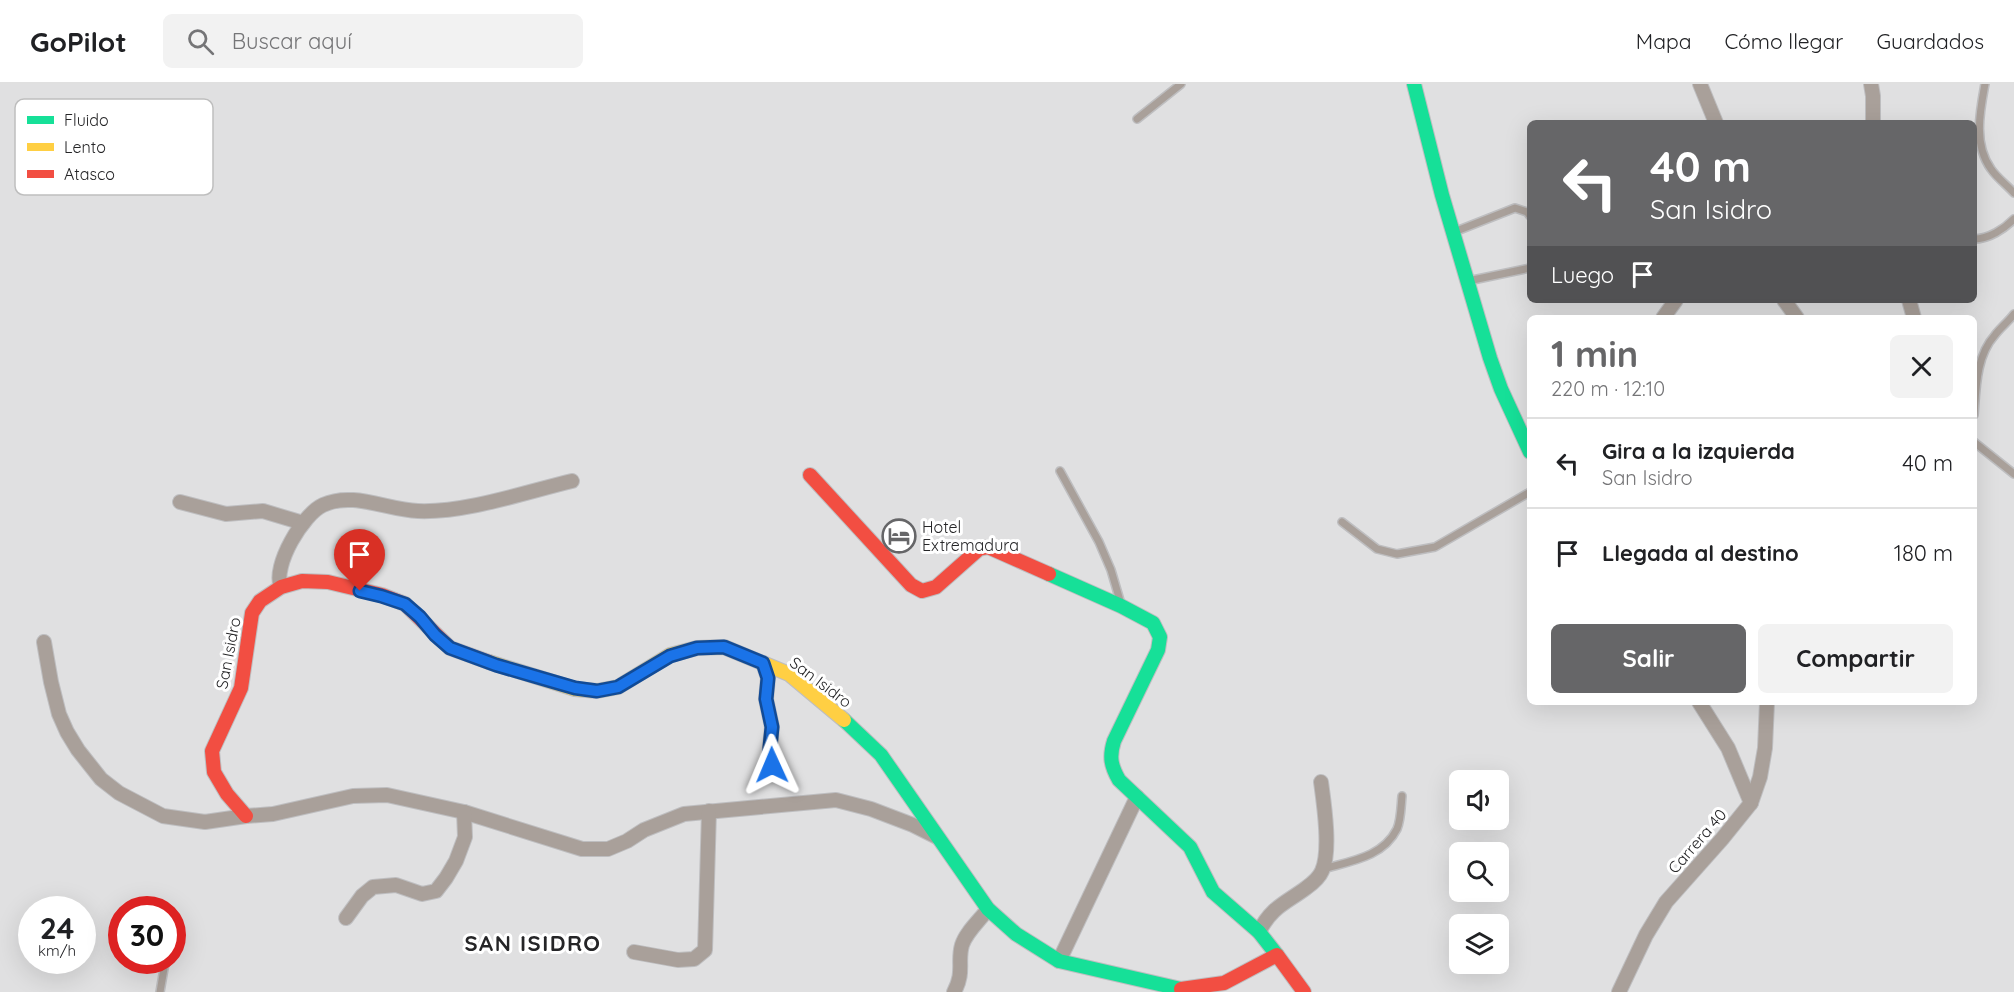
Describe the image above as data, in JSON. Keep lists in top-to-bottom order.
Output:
{
  "streets": {
    "street": ["San Isidro", "Carrera 40"]
  },
  "districts": ["SAN ISIDRO"],
  "places": {
    "hotel": ["Hotel Extremadura"]
  },
  "legend": ["Fluido", "Lento", "Atasco"],
  "page": {
    "header": "GoPilot",
    "search": "Buscar aquí",
    "nav": ["Mapa", "Cómo llegar", "Guardados"],
    "turn": ["40 m", "San Isidro"],
    "then": "Luego",
    "heading": ["1 min", "220 m · 12:10"],
    "list": [
      {
        "name": "Gira a la izquierda",
        "note": "San Isidro",
        "value": "40 m"
      },
      {
        "name": "Llegada al destino",
        "value": "180 m"
      }
    ],
    "buttons": ["Salir", "Compartir"],
    "speed": "24 km/h",
    "limit": "30"
  }
}
